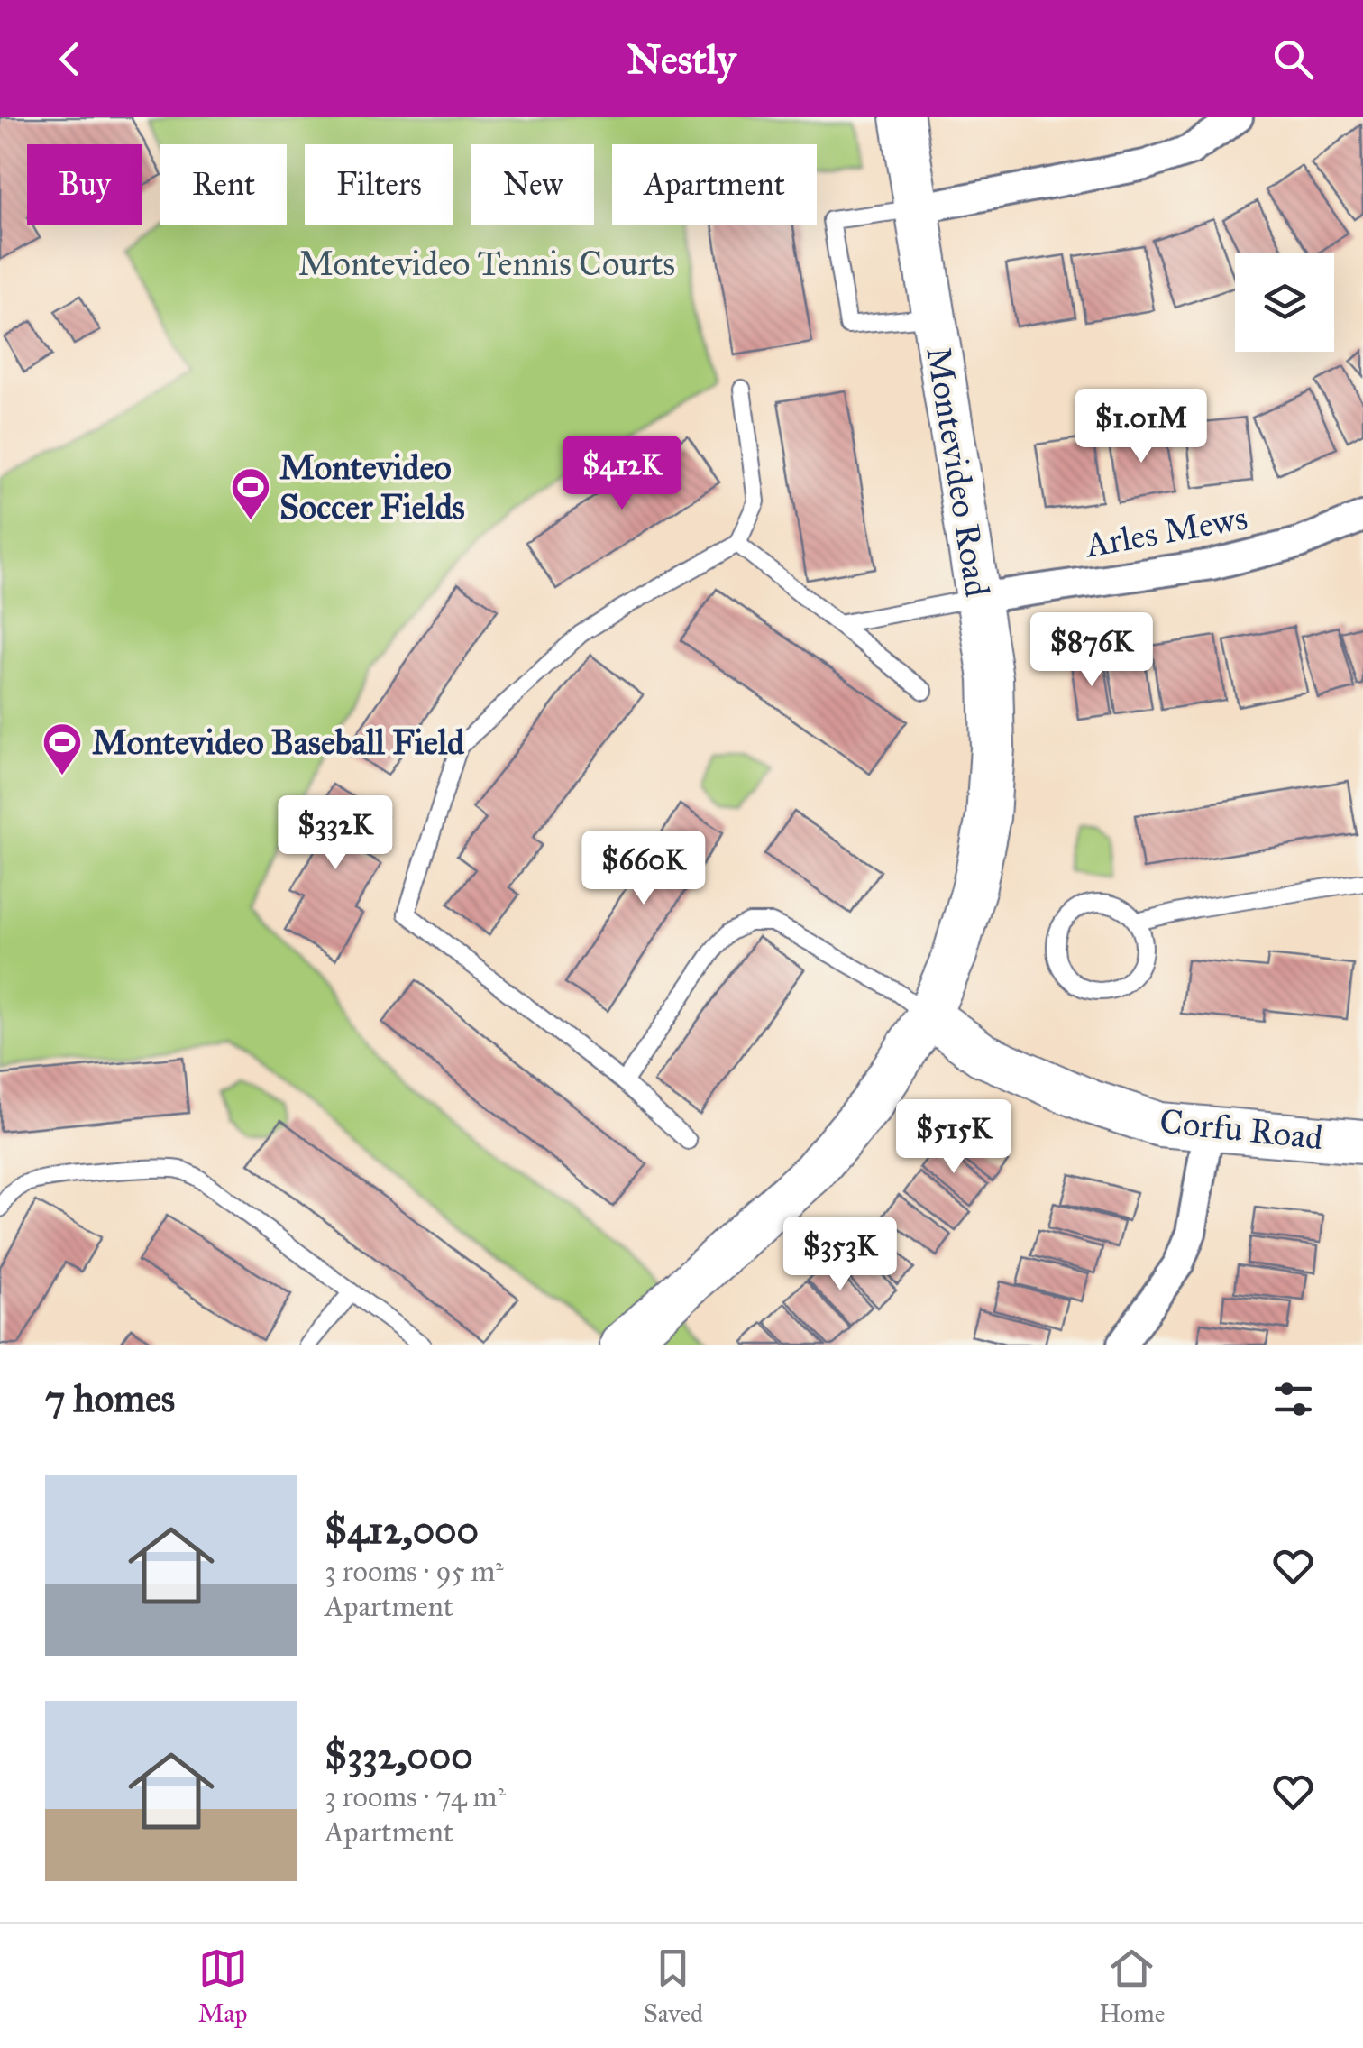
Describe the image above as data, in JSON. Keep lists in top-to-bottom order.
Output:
{
  "streets": {
    "street": ["Montevideo Road", "Arles Mews", "Corfu Road"]
  },
  "crossings": [
    ["Montevideo Road", "Arles Mews"],
    ["Montevideo Road", "Corfu Road"]
  ],
  "parks": ["Montevideo Tennis Courts"],
  "places": {
    "sports": ["Montevideo Soccer Fields", "Montevideo Baseball Field"]
  },
  "page": {
    "header": "Nestly",
    "chip": [
      "Buy",
      "Rent",
      "Filters",
      "New",
      "Apartment"
    ],
    "price": [
      "$1.01M",
      "$412K",
      "$876K",
      "$332K",
      "$660K",
      "$515K",
      "$353K"
    ],
    "heading": "7 homes",
    "list": [
      {
        "name": "$412,000",
        "note": "3 rooms · 95 m² · Apartment"
      },
      {
        "name": "$332,000",
        "note": "3 rooms · 74 m² · Apartment"
      }
    ],
    "tabs": ["Map", "Saved", "Home"]
  }
}
